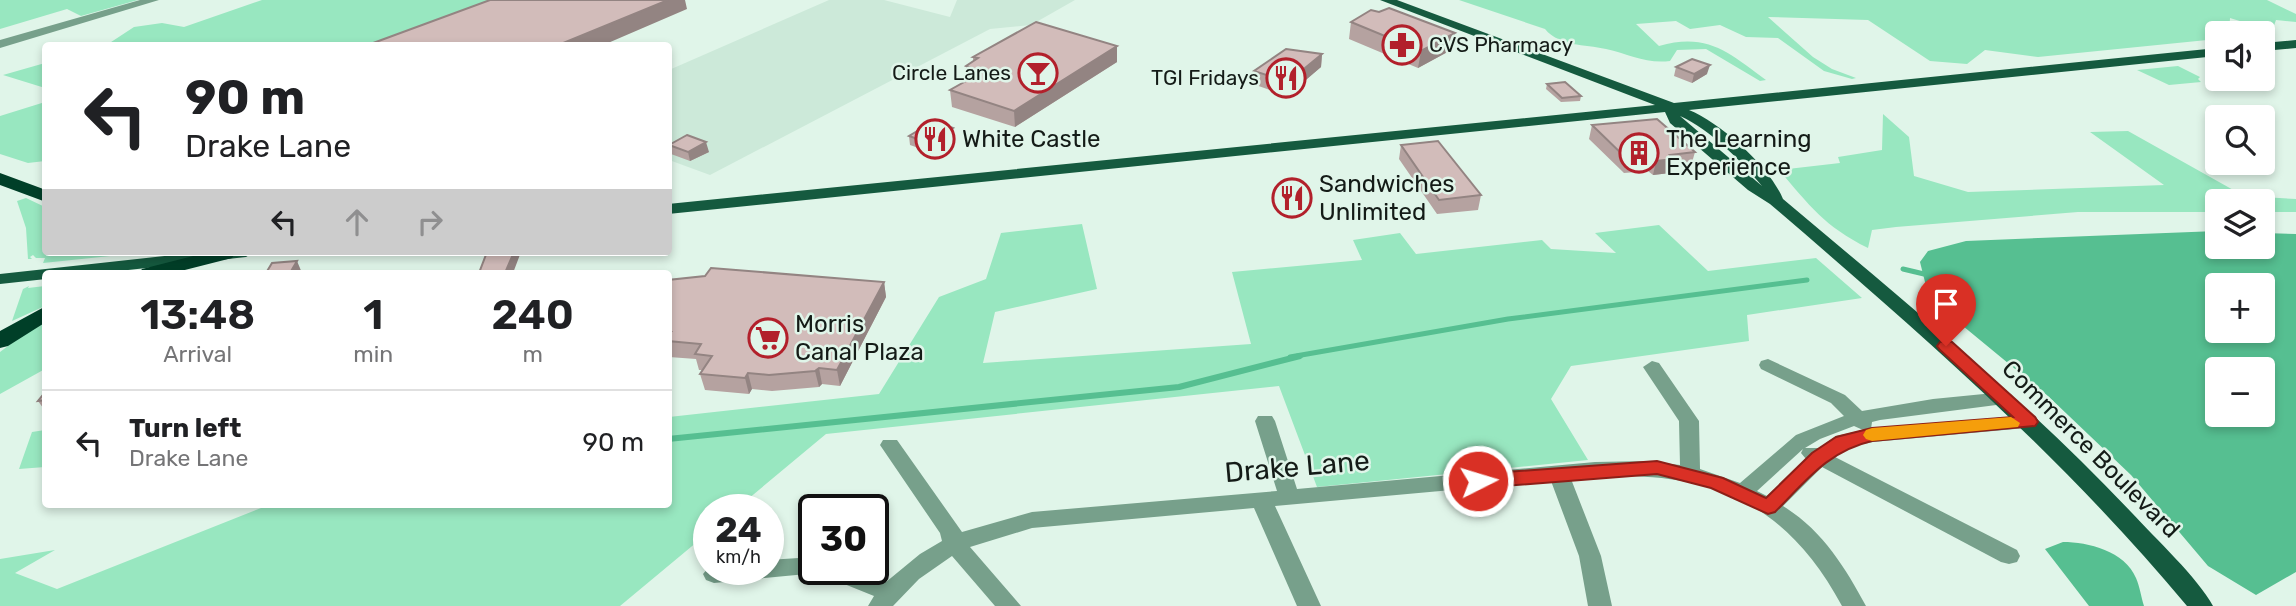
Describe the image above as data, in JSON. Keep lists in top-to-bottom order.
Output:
{
  "streets": {
    "main road": ["Commerce Boulevard"],
    "street": ["Drake Lane"]
  },
  "places": {
    "pharmacy": ["CVS Pharmacy"],
    "bar": ["Circle Lanes"],
    "restaurant": ["TGI Fridays", "White Castle", "Sandwiches Unlimited"],
    "building": ["The Learning Experience"],
    "supermarket": ["Morris Canal Plaza"]
  },
  "page": {
    "map_buttons": ["+", "−"],
    "turn": ["90 m", "Drake Lane"],
    "eta": [
      "13:48",
      "Arrival",
      "1",
      "min",
      "240",
      "m"
    ],
    "list": [
      {
        "name": "Turn left",
        "note": "Drake Lane",
        "value": "90 m"
      }
    ],
    "speed": "24 km/h",
    "limit": "30"
  }
}
